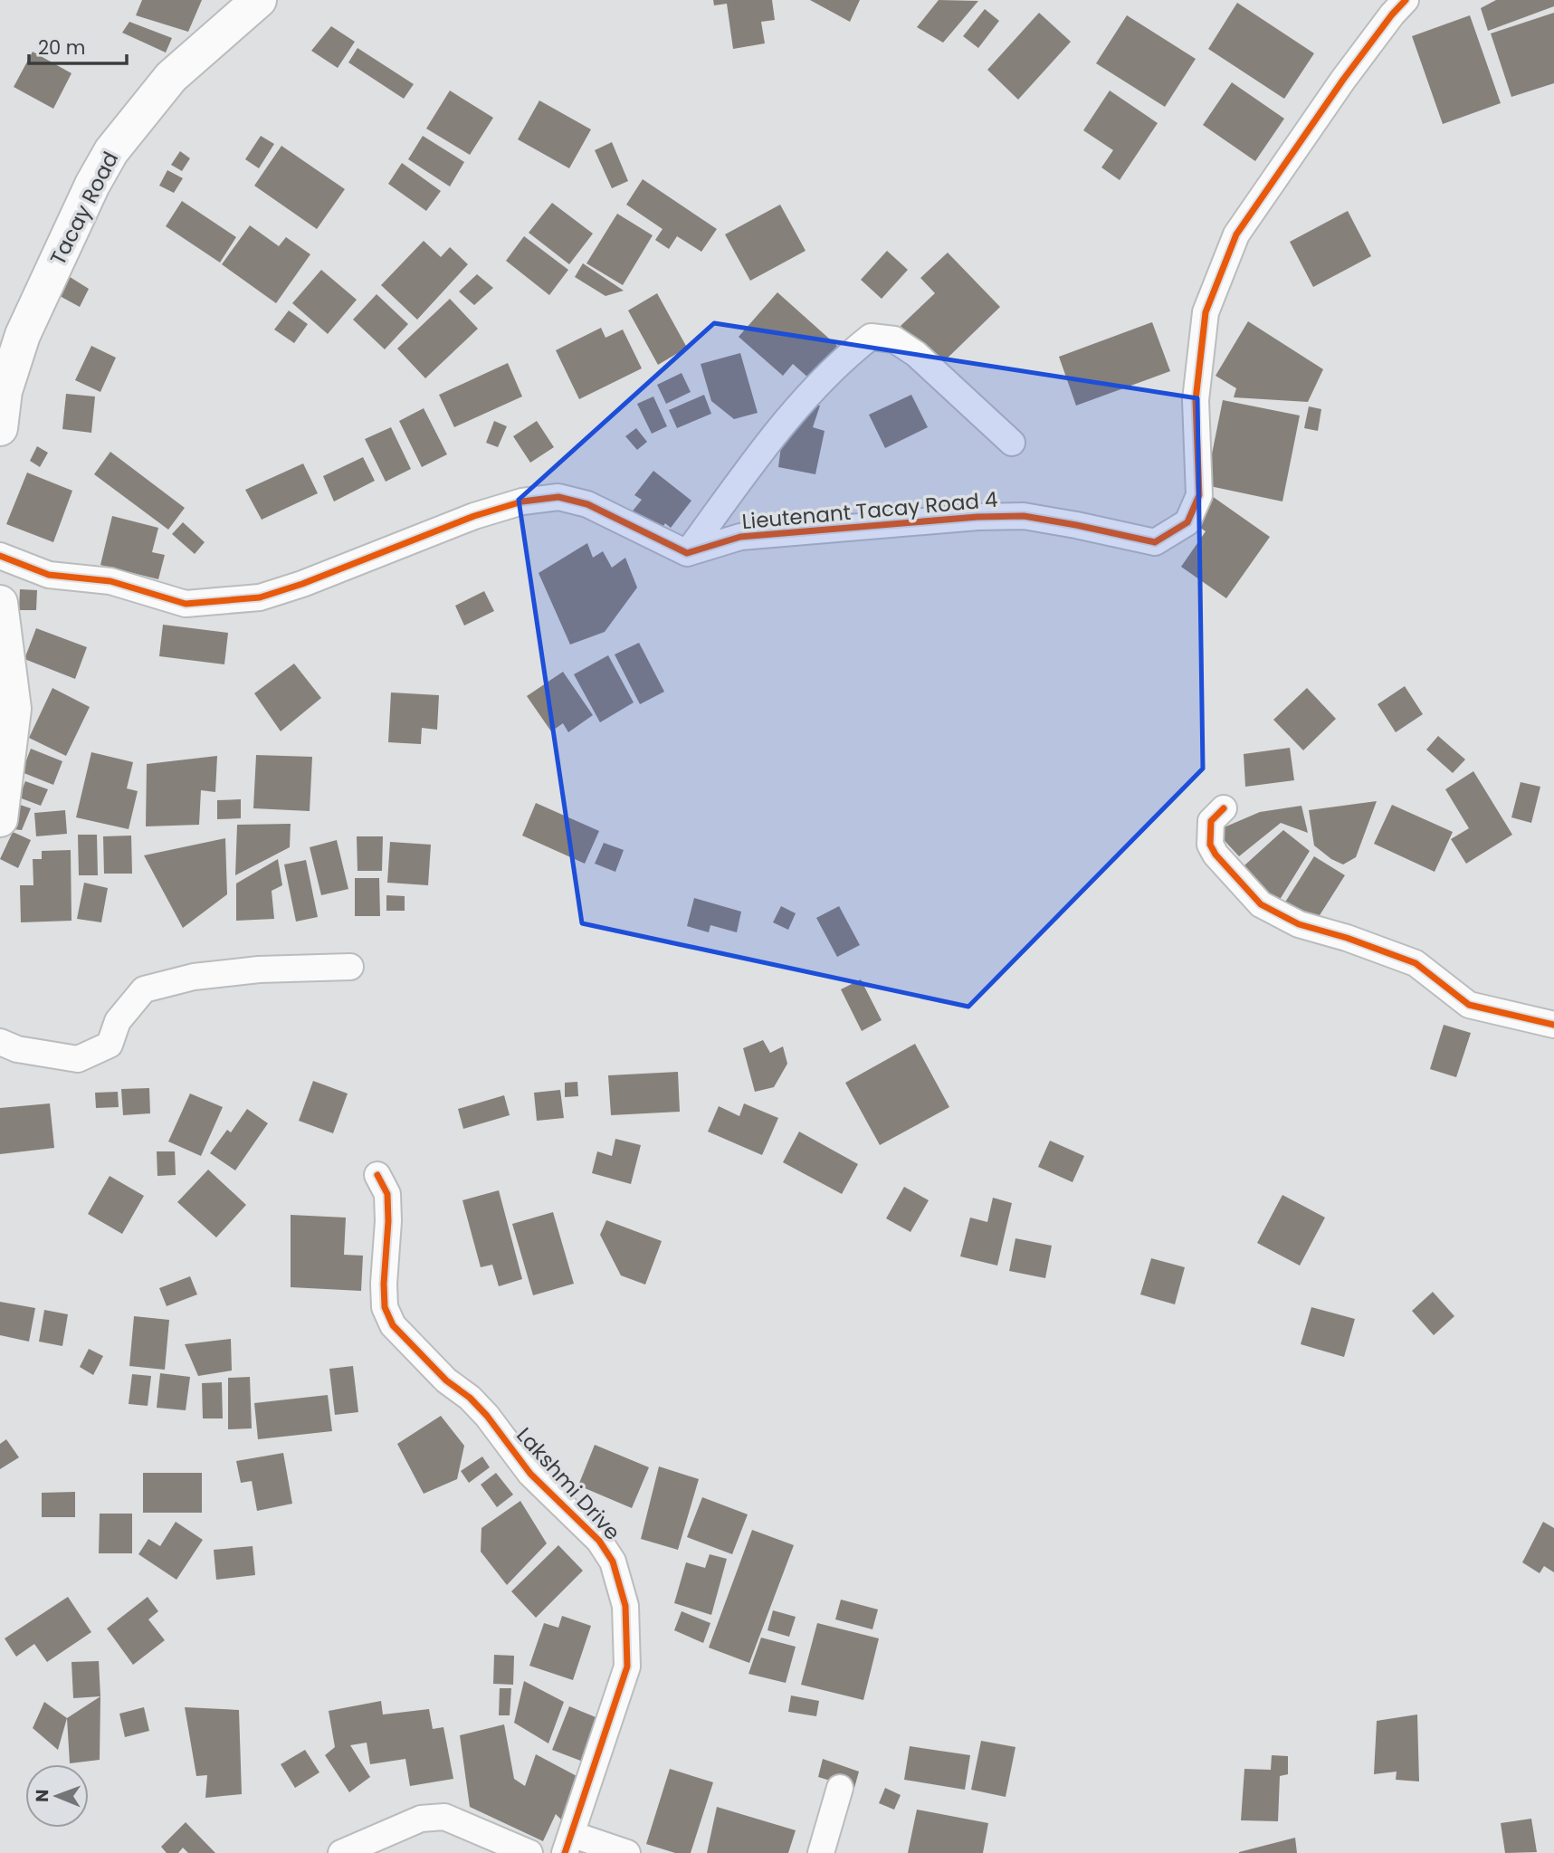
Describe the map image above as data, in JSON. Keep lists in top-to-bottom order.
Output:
{
  "streets": {
    "main road": ["Tacay Road"],
    "street": ["Lieutenant Tacay Road 4", "Lakshmi Drive"]
  },
  "scale_bar": "20 m",
  "north": "left"
}
